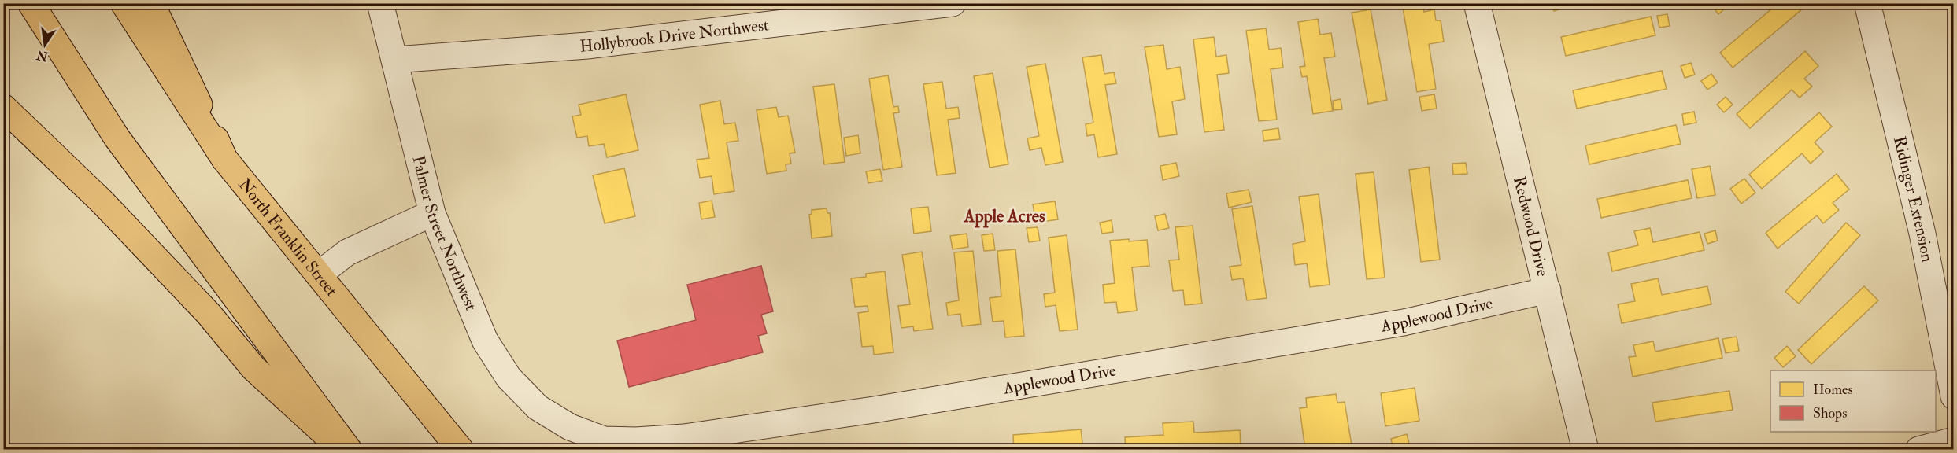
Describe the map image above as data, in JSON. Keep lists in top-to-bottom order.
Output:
{
  "streets": {
    "main road": ["North Franklin Street"],
    "street": [
      "Hollybrook Drive Northwest",
      "Ridinger Extension",
      "Redwood Drive",
      "Palmer Street Northwest",
      "Applewood Drive"
    ]
  },
  "crossings": [
    ["Hollybrook Drive Northwest", "Palmer Street Northwest"],
    ["Redwood Drive", "Applewood Drive"],
    ["Palmer Street Northwest", "Applewood Drive"]
  ],
  "districts": ["Apple Acres"],
  "legend": ["Homes", "Shops"],
  "north": "bottom"
}
